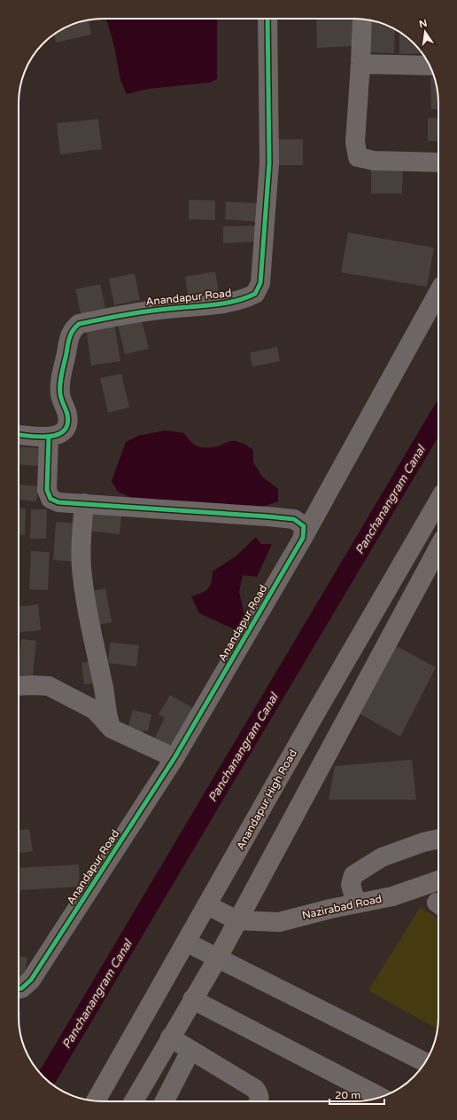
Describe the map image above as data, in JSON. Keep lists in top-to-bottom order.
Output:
{
  "streets": {
    "main road": ["Anandapur High Road", "Nazirabad Road"],
    "street": ["Anandapur Road"]
  },
  "water": ["Panchanangram Canal"],
  "scale_bar": "20 m",
  "north": "top"
}
